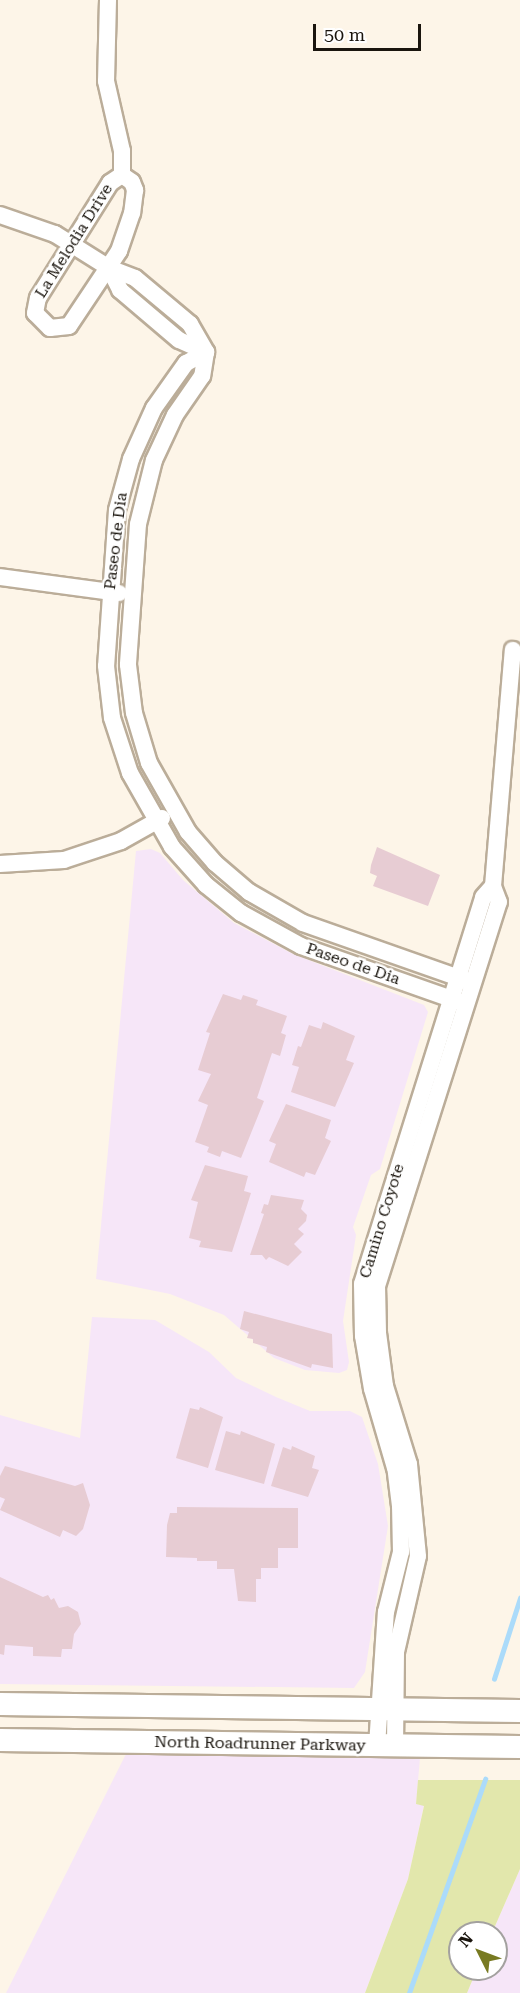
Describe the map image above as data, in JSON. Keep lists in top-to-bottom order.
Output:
{
  "streets": {
    "main road": ["North Roadrunner Parkway"],
    "street": ["La Melodia Drive", "Paseo de Dia", "Camino Coyote"]
  },
  "crossings": [
    ["Paseo de Dia", "Camino Coyote"],
    ["Camino Coyote", "North Roadrunner Parkway"]
  ],
  "scale_bar": "50 m",
  "north": "top left"
}
